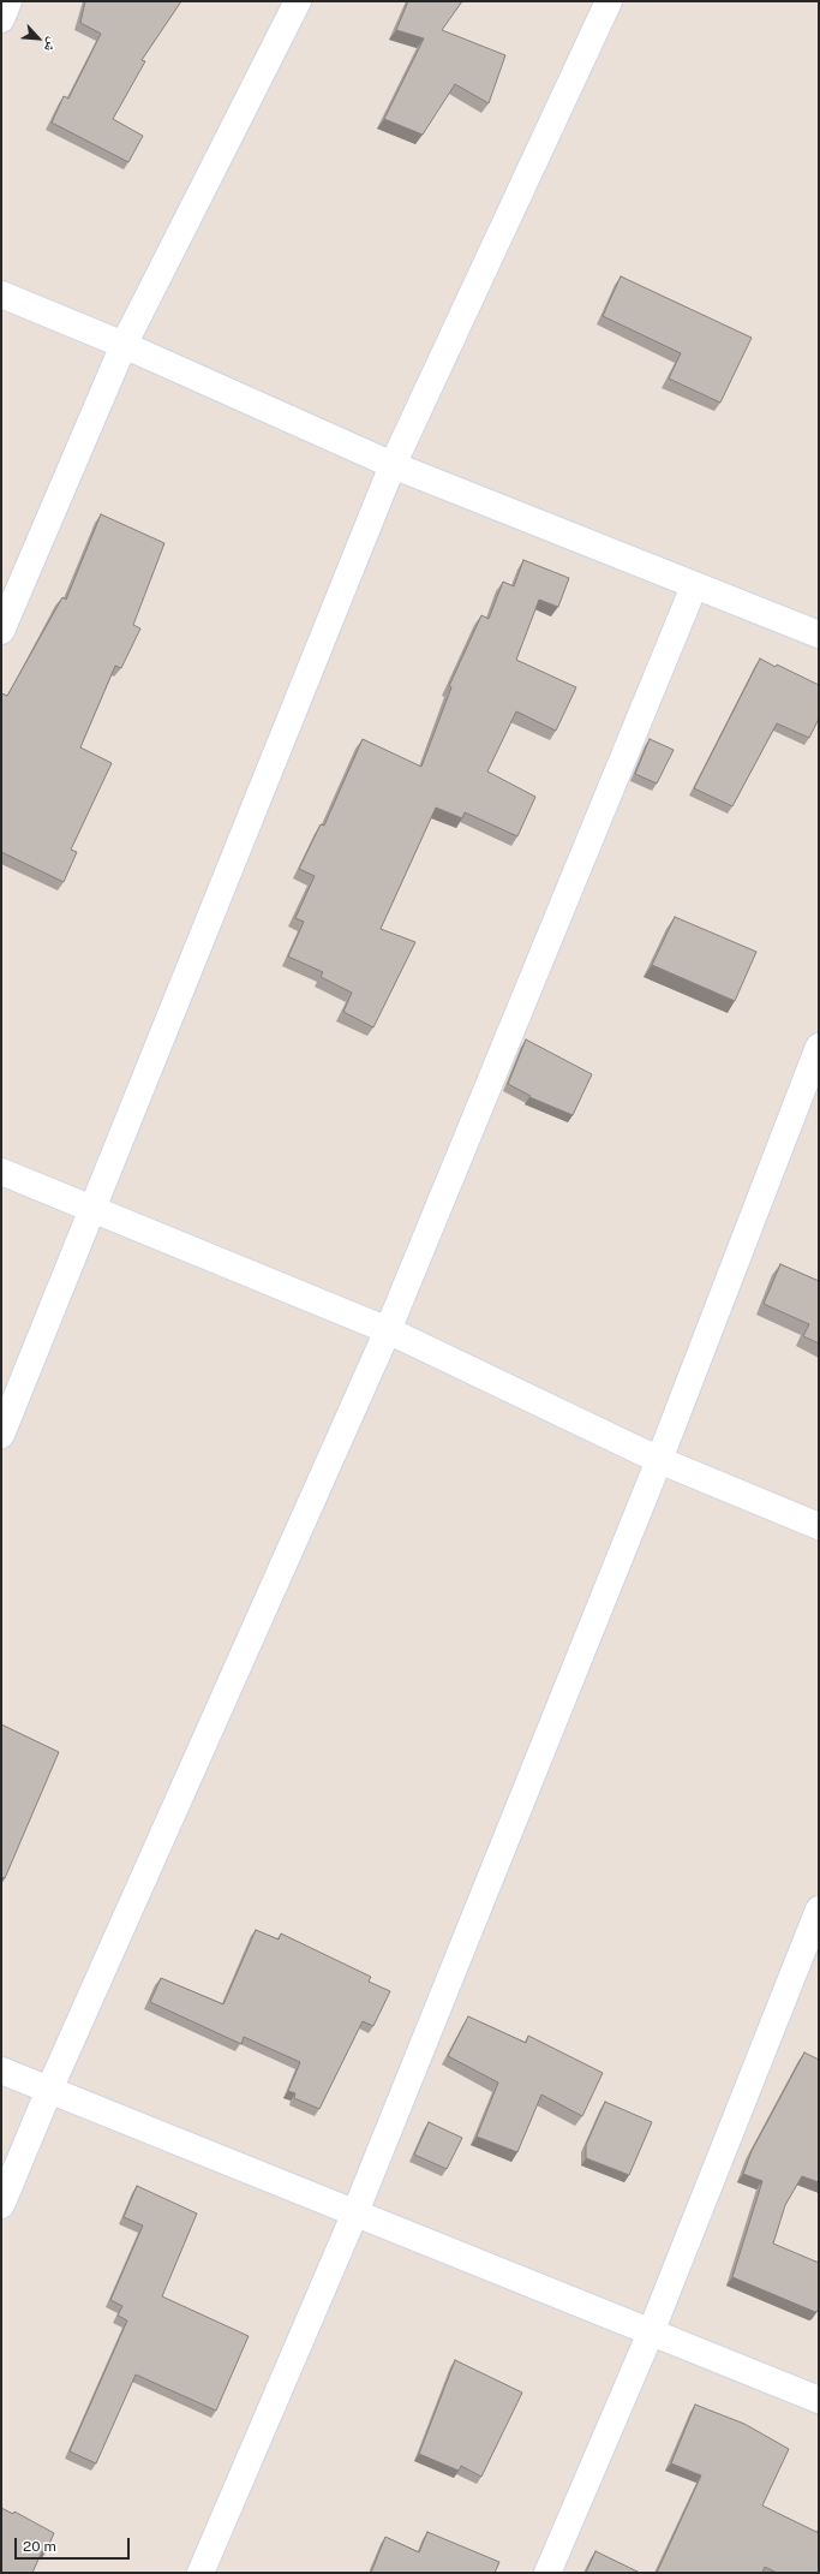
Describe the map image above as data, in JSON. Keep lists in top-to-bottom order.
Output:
{
  "scale_bar": "20 m",
  "north": "bottom right"
}
